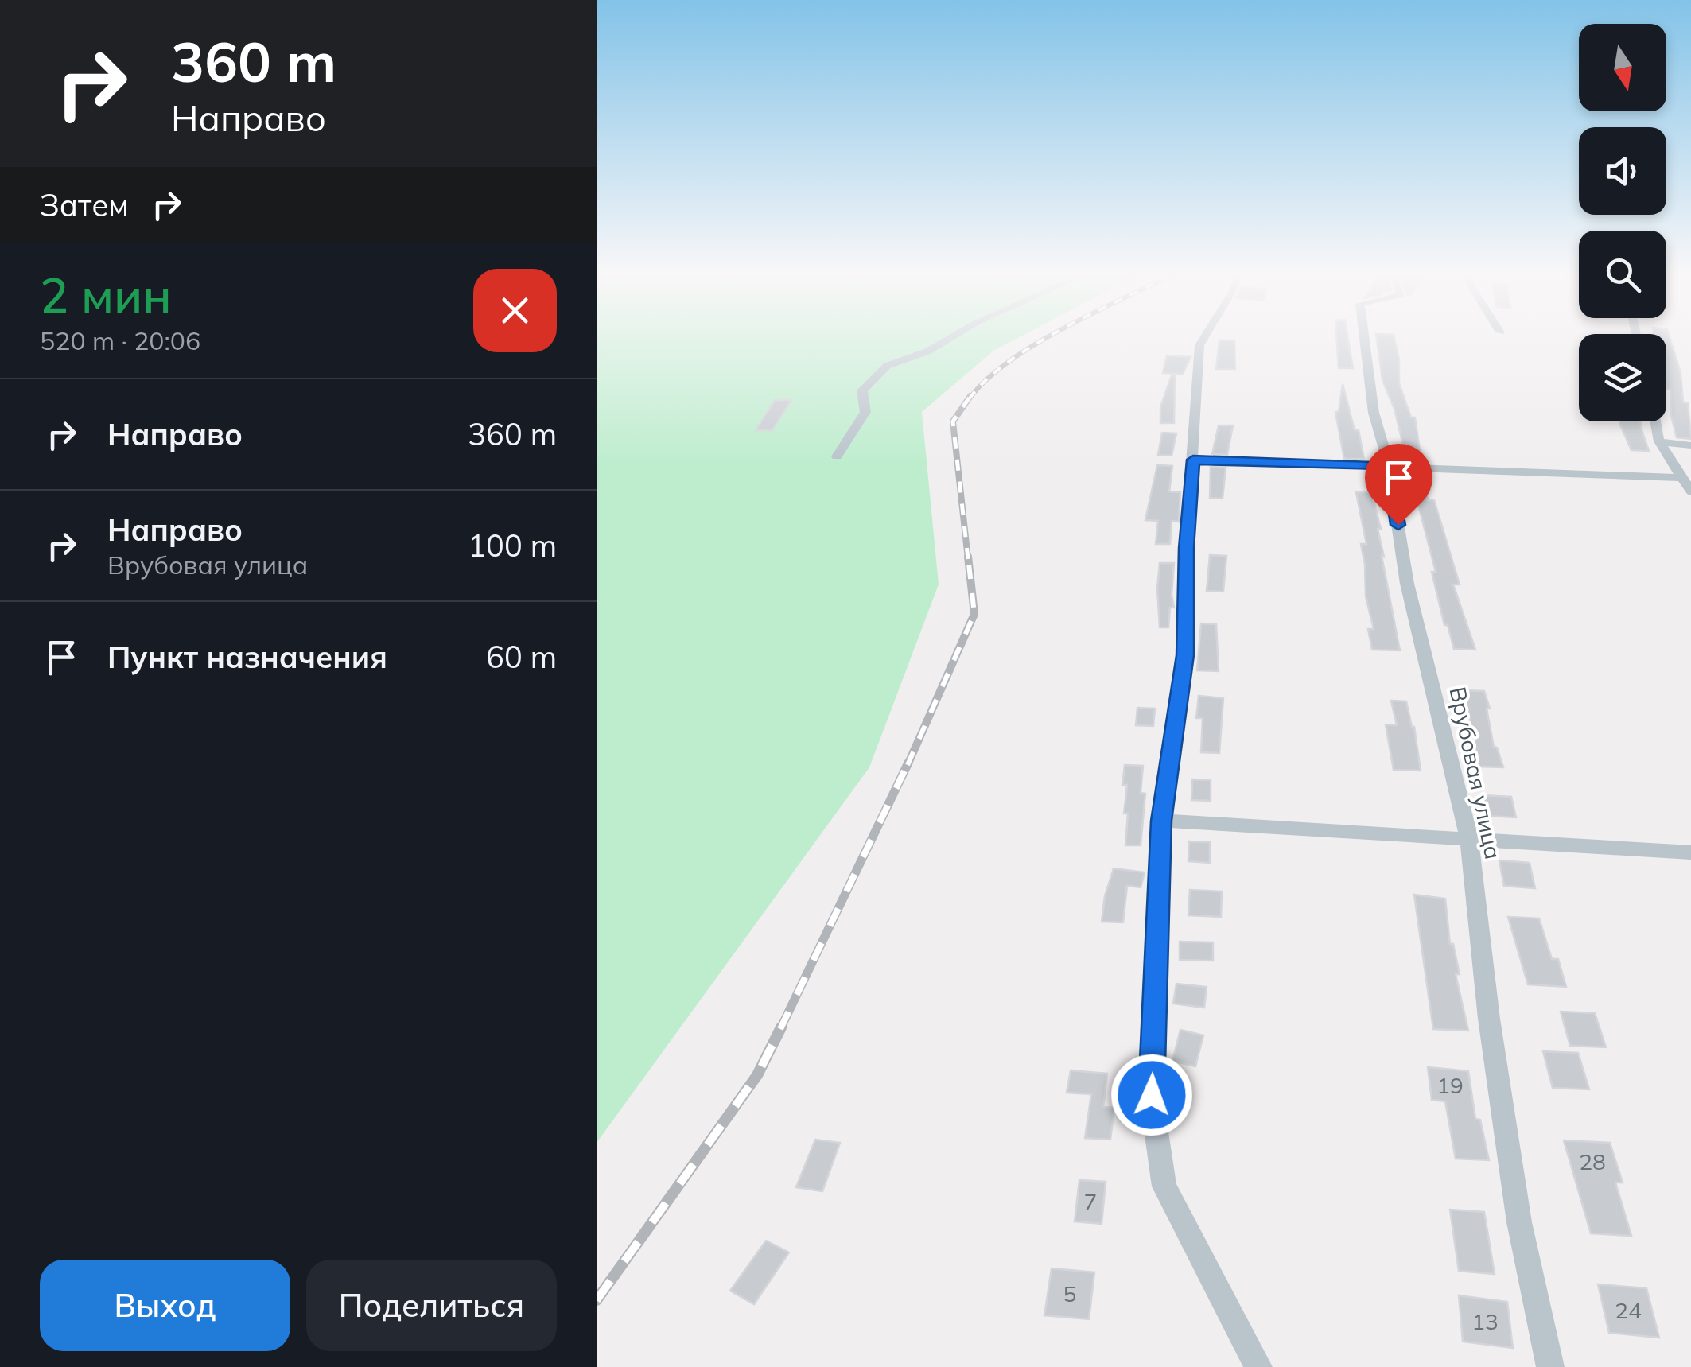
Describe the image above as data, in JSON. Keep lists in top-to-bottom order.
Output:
{
  "streets": {
    "street": ["Врубовая улица"]
  },
  "house_numbers": [
    "19",
    "28",
    "7",
    "5",
    "24",
    "13"
  ],
  "north": "bottom",
  "page": {
    "turn": ["360 m", "Направо"],
    "then": "Затем",
    "heading": ["2 мин", "520 m · 20:06"],
    "list": [
      {
        "name": "Направо",
        "value": "360 m"
      },
      {
        "name": "Направо",
        "note": "Врубовая улица",
        "value": "100 m"
      },
      {
        "name": "Пункт назначения",
        "value": "60 m"
      }
    ],
    "buttons": ["Выход", "Поделиться"]
  }
}
